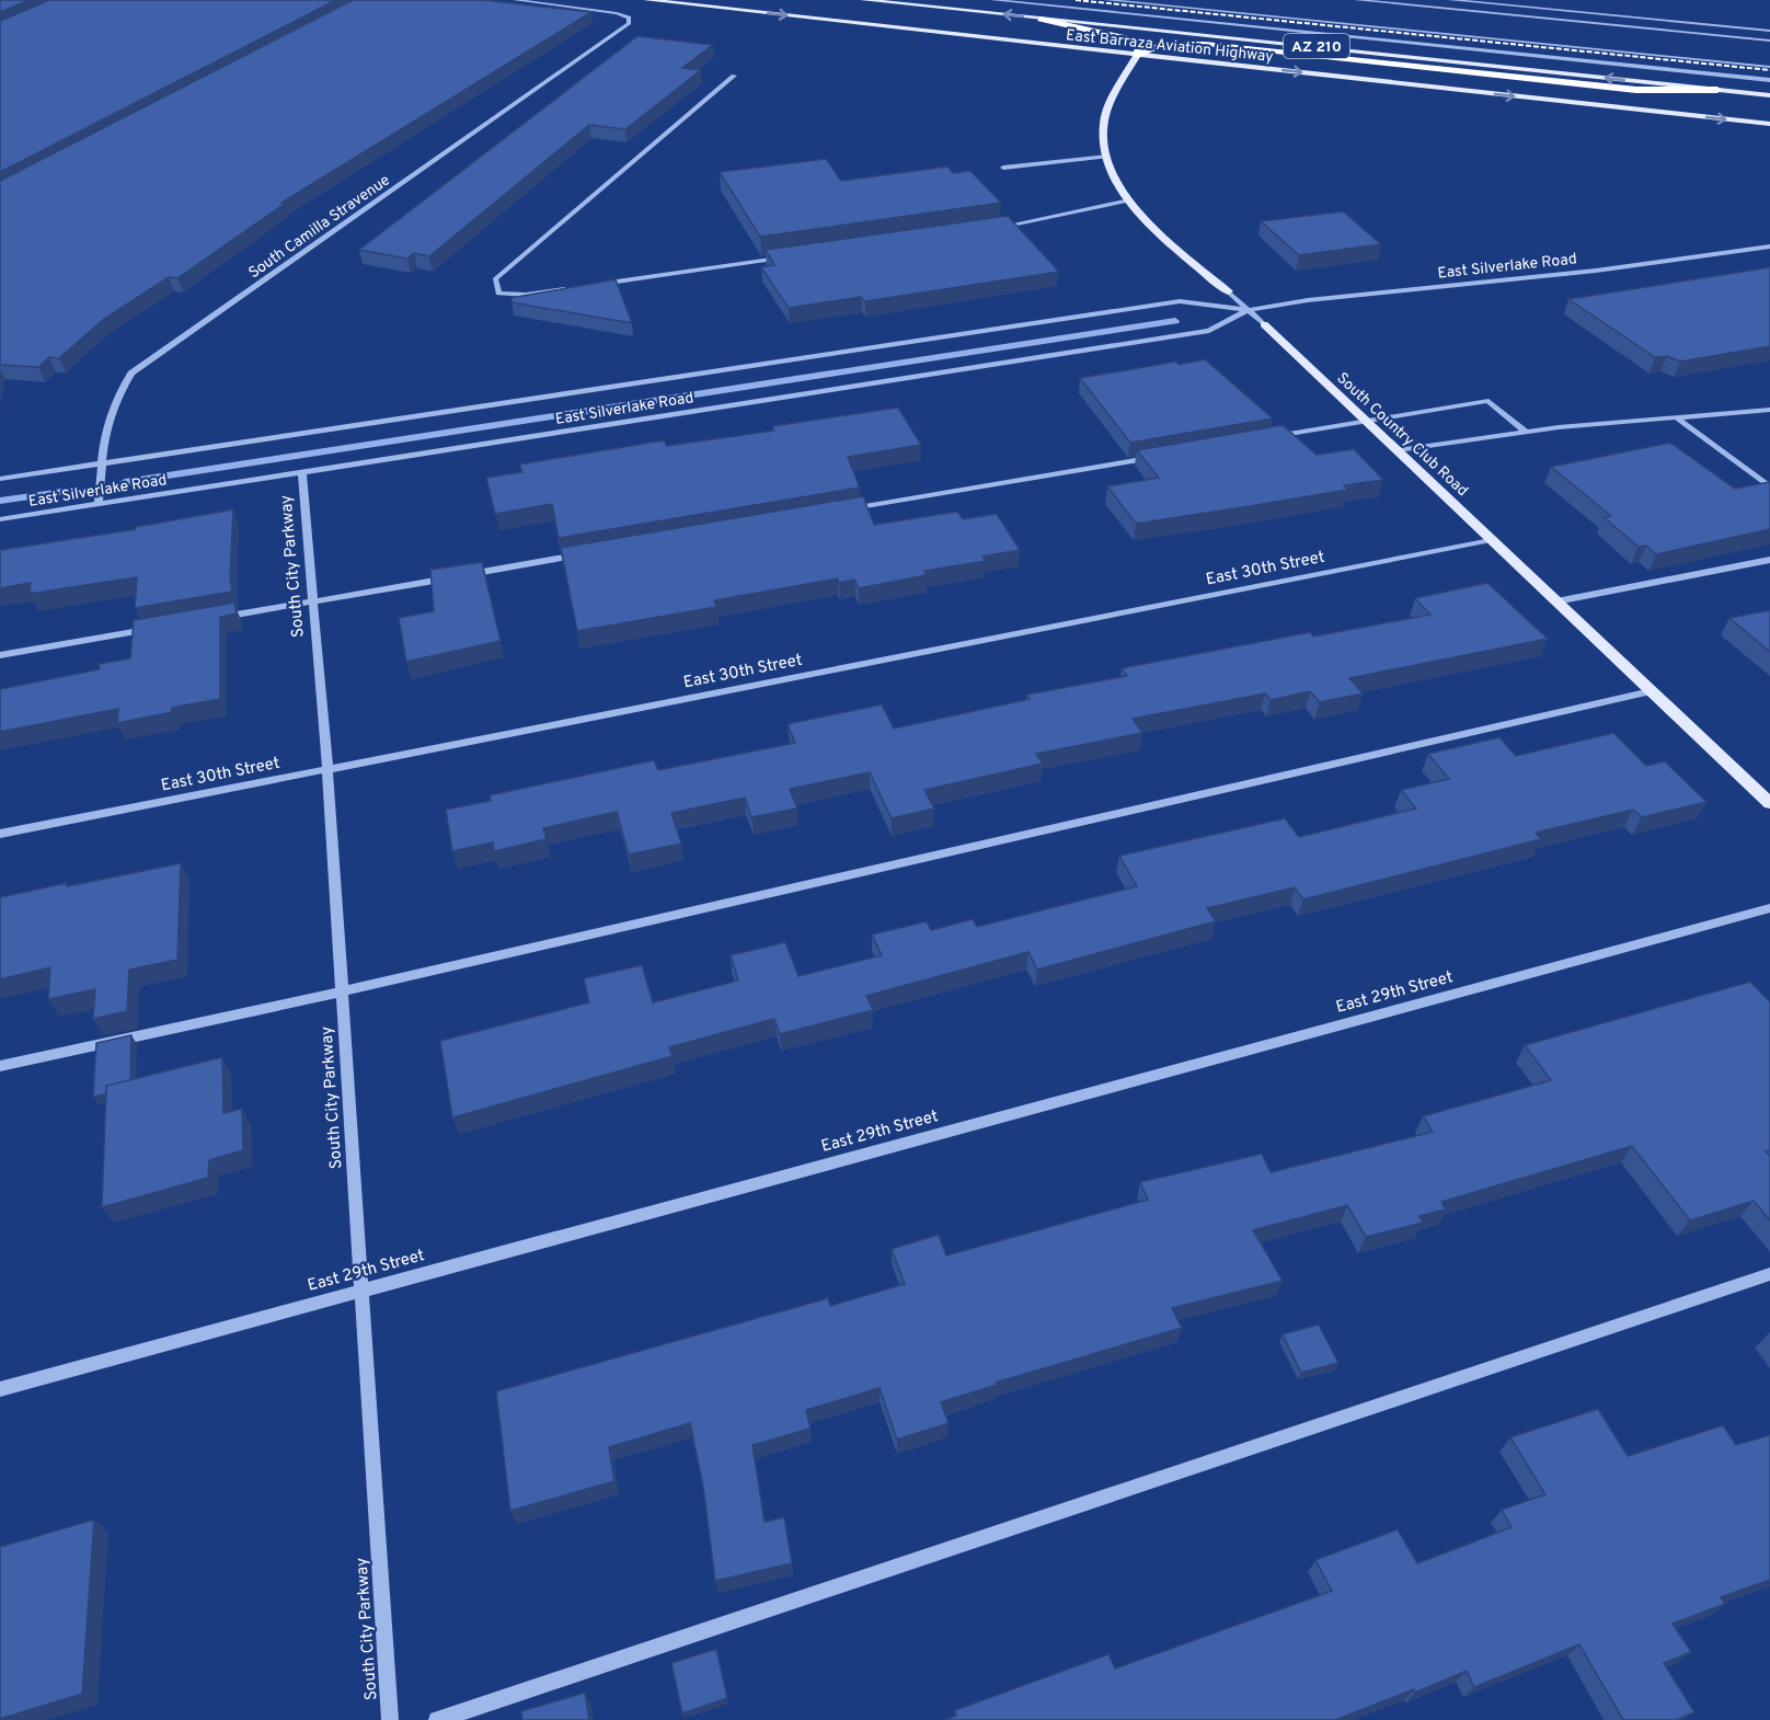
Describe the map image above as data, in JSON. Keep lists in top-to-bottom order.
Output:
{
  "streets": {
    "main road": ["East Barraza Aviation Highway", "AZ 210", "South Country Club Road"],
    "street": [
      "South Camilla Stravenue",
      "East Silverlake Road",
      "South City Parkway",
      "East 30th Street",
      "East 29th Street"
    ]
  },
  "crossings": [
    ["East Barraza Aviation Highway", "South Country Club Road"],
    ["South Camilla Stravenue", "East Silverlake Road"],
    ["East Silverlake Road", "South Country Club Road"],
    ["East Silverlake Road", "South City Parkway"],
    ["South Country Club Road", "East 30th Street"],
    ["South City Parkway", "East 30th Street"],
    ["South City Parkway", "East 29th Street"]
  ]
}
